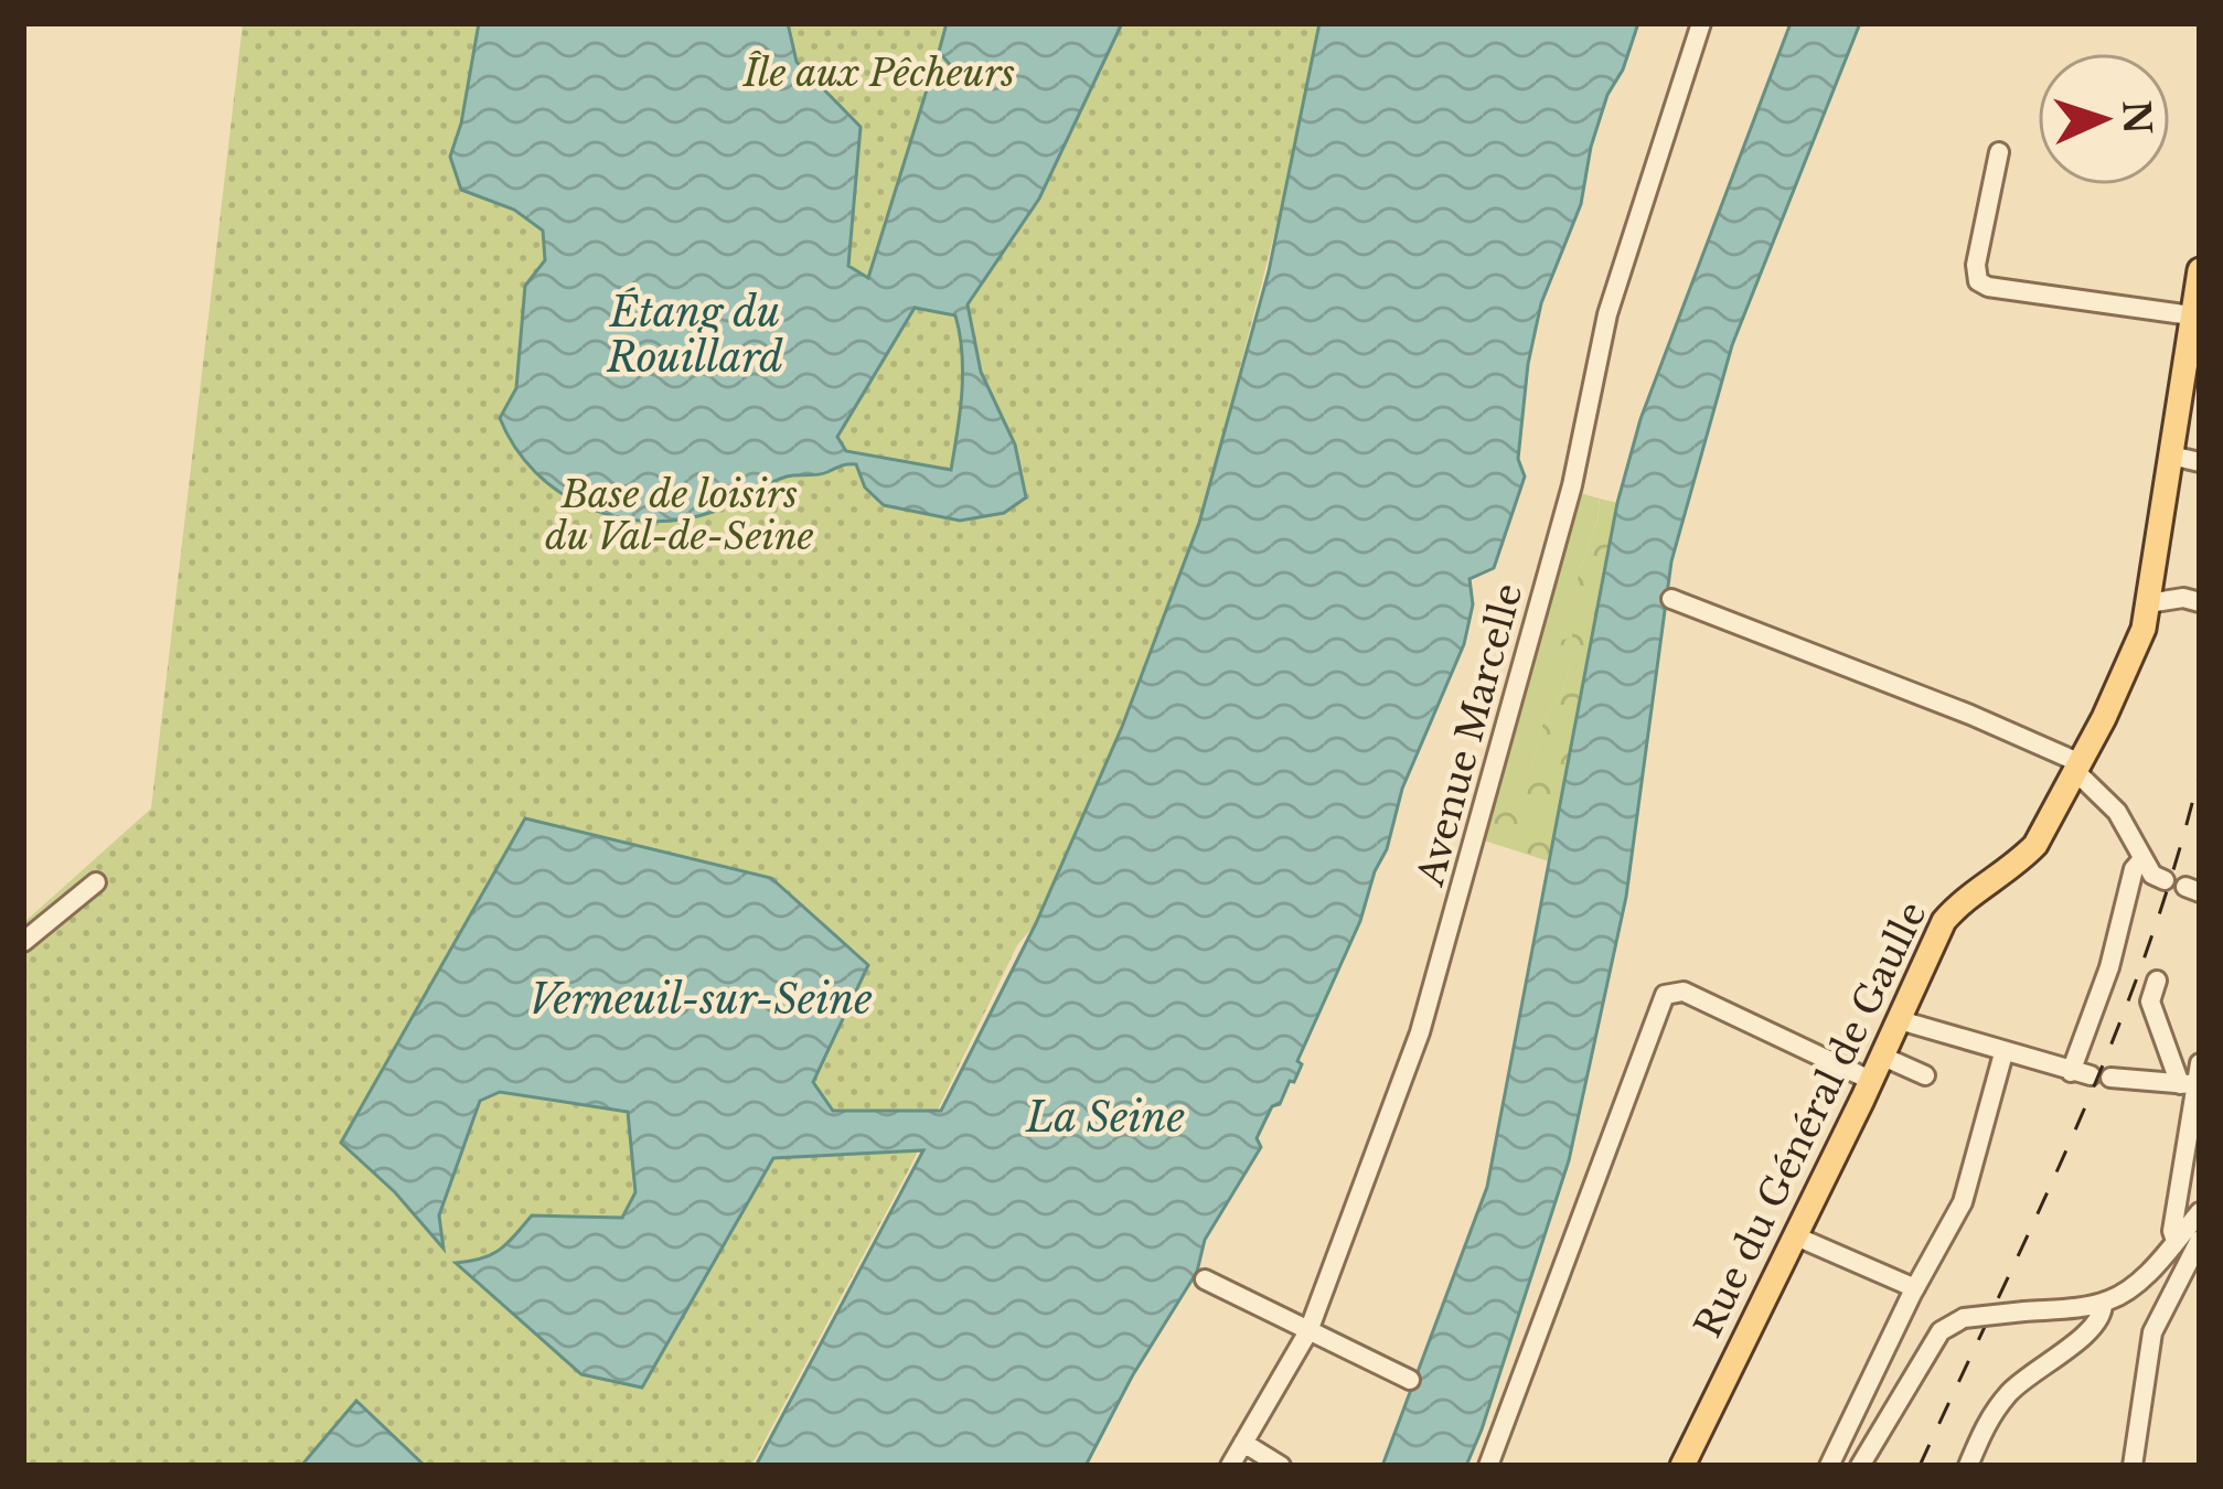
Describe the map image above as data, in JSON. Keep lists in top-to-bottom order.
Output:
{
  "streets": {
    "main road": ["Rue du Général de Gaulle"],
    "street": ["Avenue Marcelle"]
  },
  "water": ["Étang du Rouillard", "Verneuil-sur-Seine", "La Seine"],
  "parks": ["Île aux Pêcheurs", "Base de loisirs du Val-de-Seine"],
  "north": "right"
}
